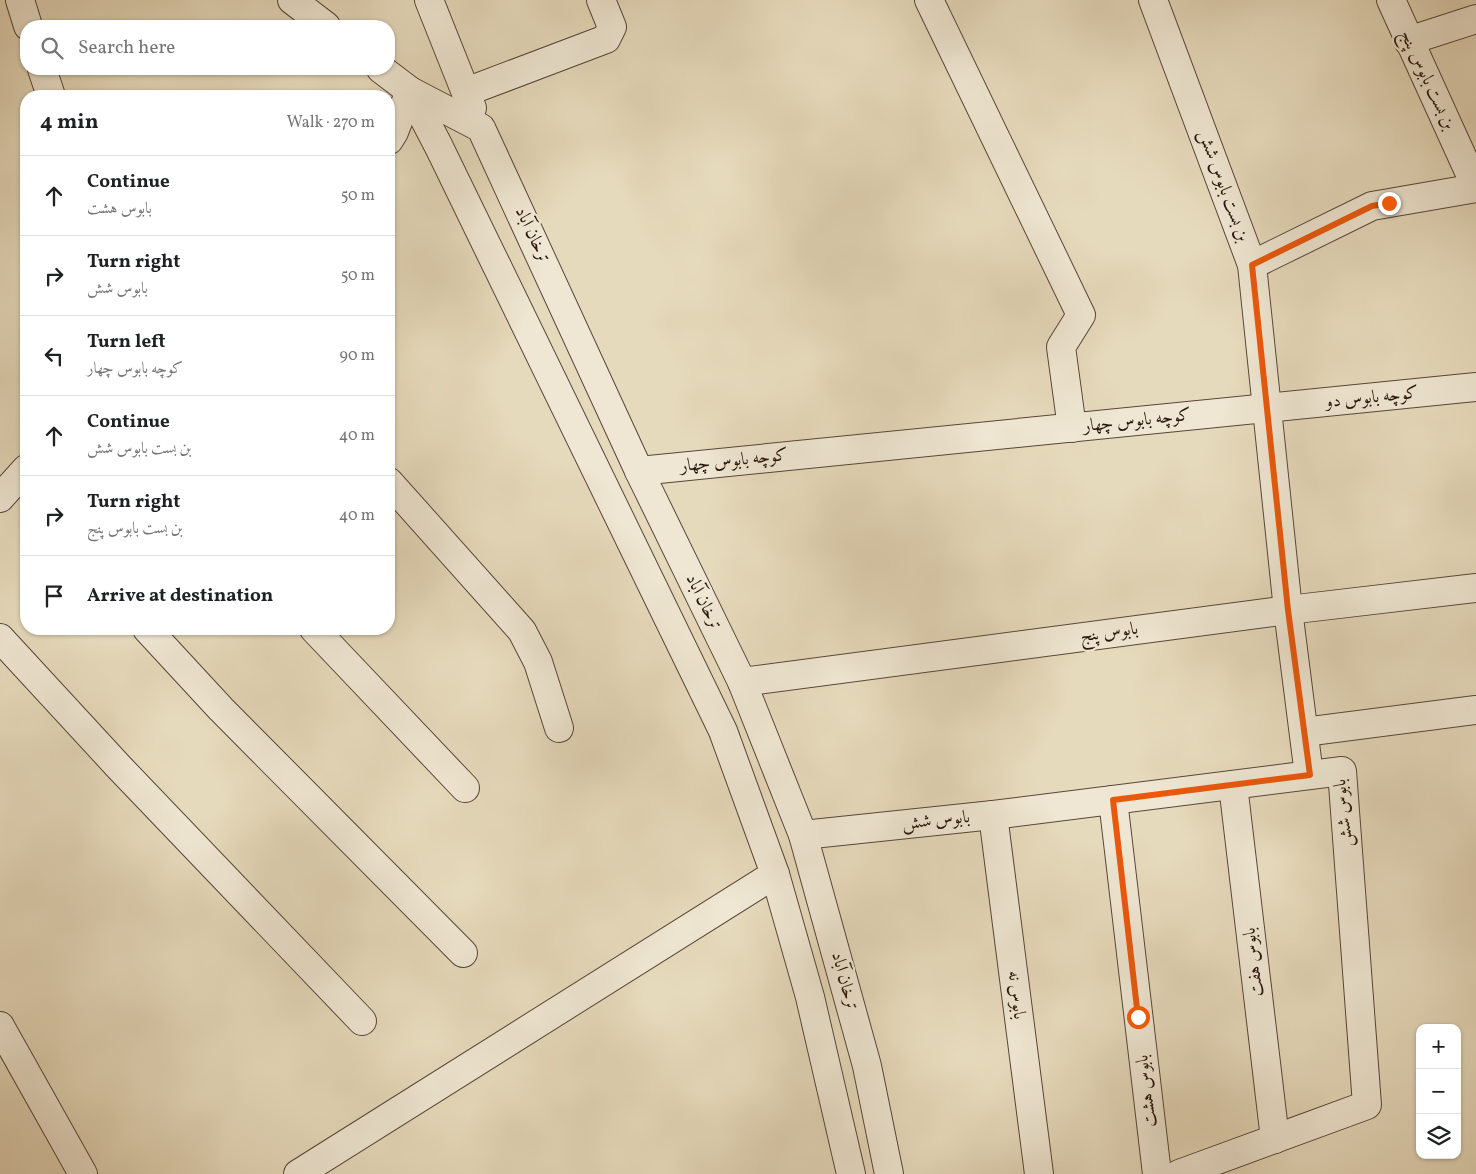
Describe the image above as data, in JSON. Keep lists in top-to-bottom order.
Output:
{
  "streets": {
    "street": [
      "بن بست بابوس پنج",
      "بن بست بابوس شش",
      "ترخان آباد",
      "کوچه بابوس دو",
      "کوچه بابوس چهار",
      "بابوس پنج",
      "بابوس شش",
      "بابوس هفت",
      "بابوس نه",
      "بابوس هشت"
    ]
  },
  "crossings": [
    ["بن بست بابوس پنج", "بن بست بابوس شش"],
    ["بن بست بابوس شش", "کوچه بابوس دو"],
    ["بن بست بابوس شش", "کوچه بابوس چهار"],
    ["ترخان آباد", "کوچه بابوس چهار"],
    ["ترخان آباد", "بابوس پنج"],
    ["ترخان آباد", "بابوس شش"],
    ["کوچه بابوس دو", "کوچه بابوس چهار"],
    ["بابوس شش", "بابوس هفت"],
    ["بابوس شش", "بابوس نه"],
    ["بابوس شش", "بابوس هشت"]
  ],
  "page": {
    "search": "Search here",
    "heading": ["4 min", "Walk · 270 m"],
    "list": [
      ["Continue", "بابوس هشت", "50 m"],
      ["Turn right", "بابوس شش", "50 m"],
      ["Turn left", "کوچه بابوس چهار", "90 m"],
      ["Continue", "بن بست بابوس شش", "40 m"],
      ["Turn right", "بن بست بابوس پنج", "40 m"],
      "Arrive at destination"
    ],
    "map_buttons": ["+", "−"]
  }
}
